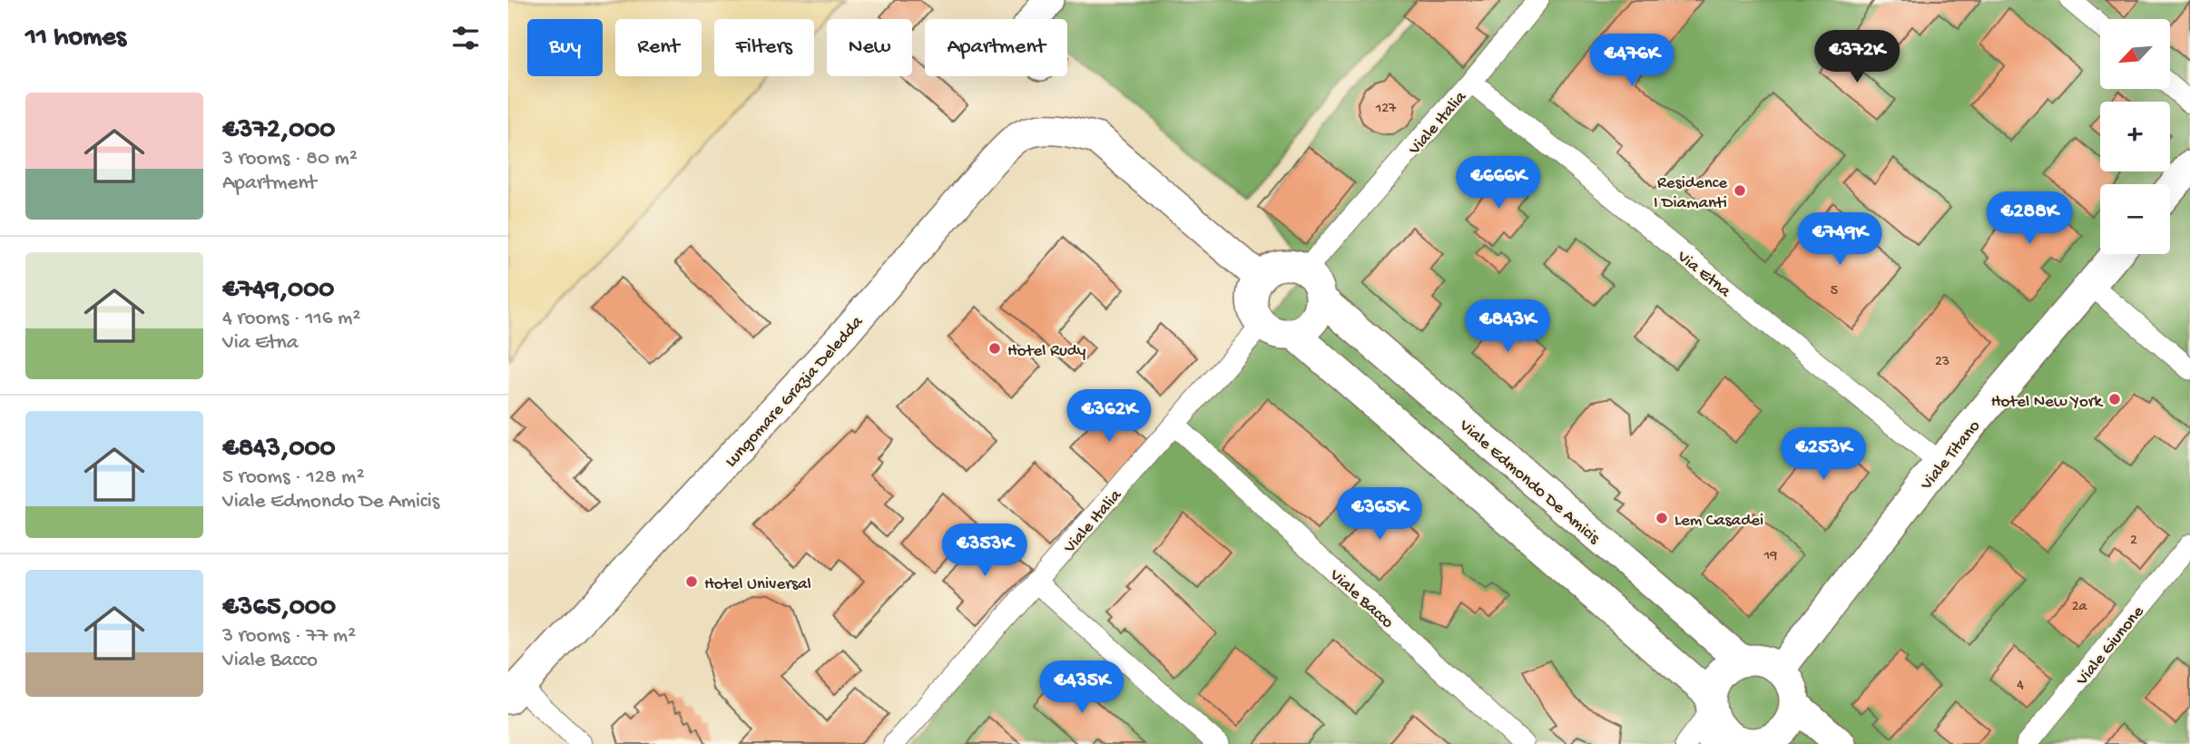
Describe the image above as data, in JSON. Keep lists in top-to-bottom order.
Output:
{
  "streets": {
    "street": [
      "Viale Italia",
      "Via Etna",
      "Lungomare Grazia Deledda",
      "Viale Titano",
      "Viale Edmondo De Amicis",
      "Viale Bacco",
      "Viale Giunone"
    ]
  },
  "crossings": [
    ["Viale Italia", "Via Etna"],
    ["Viale Italia", "Lungomare Grazia Deledda"],
    ["Viale Italia", "Viale Edmondo De Amicis"],
    ["Viale Italia", "Viale Bacco"],
    ["Via Etna", "Viale Titano"],
    ["Lungomare Grazia Deledda", "Viale Edmondo De Amicis"],
    ["Viale Titano", "Viale Edmondo De Amicis"]
  ],
  "places": [
    "Residence I Diamanti",
    "Hotel Rudy",
    "Hotel New York",
    "Lem Casadei",
    "Hotel Universal"
  ],
  "house_numbers": [
    "127",
    "5",
    "23",
    "2",
    "19",
    "2a",
    "4"
  ],
  "north": "bottom left",
  "page": {
    "heading": "11 homes",
    "map_buttons": ["+", "−"],
    "chip": [
      "Buy",
      "Rent",
      "Filters",
      "New",
      "Apartment"
    ],
    "price": [
      "€372K",
      "€476K",
      "€666K",
      "€288K",
      "€749K",
      "€843K",
      "€362K",
      "€253K",
      "€365K",
      "€353K",
      "€435K"
    ],
    "list": [
      {
        "name": "€372,000",
        "note": "3 rooms · 80 m² · Apartment"
      },
      {
        "name": "€749,000",
        "note": "4 rooms · 116 m² · Via Etna"
      },
      {
        "name": "€843,000",
        "note": "5 rooms · 128 m² · Viale Edmondo De Amicis"
      },
      {
        "name": "€365,000",
        "note": "3 rooms · 77 m² · Viale Bacco"
      }
    ]
  }
}
